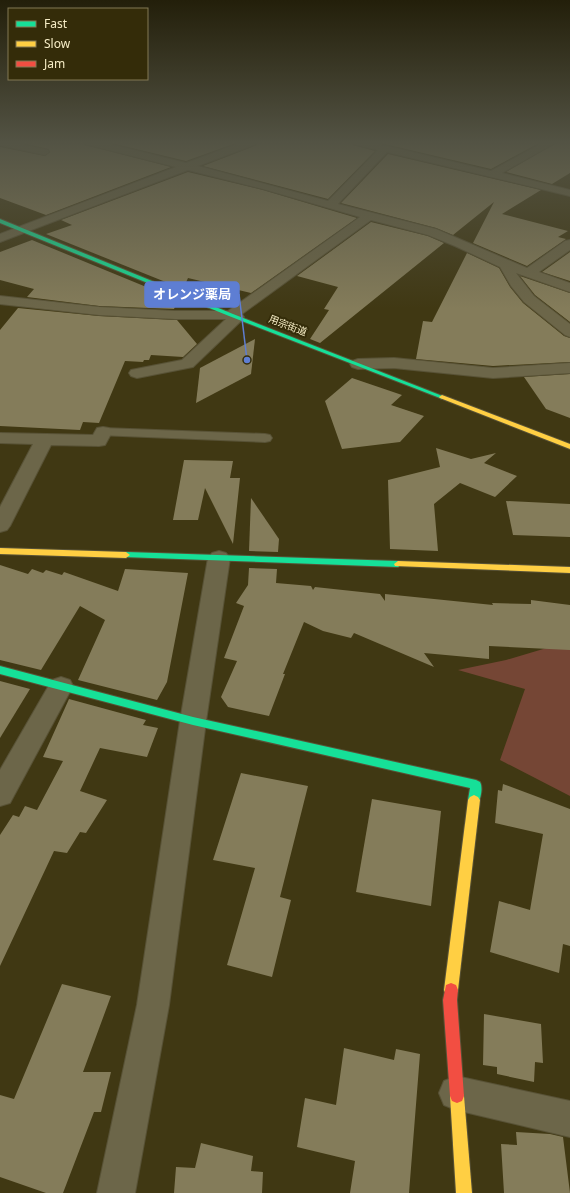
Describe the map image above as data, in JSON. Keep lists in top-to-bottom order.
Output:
{
  "streets": {
    "street": ["用宗街道"]
  },
  "places": ["オレンジ薬局"],
  "legend": ["Fast", "Slow", "Jam"]
}
